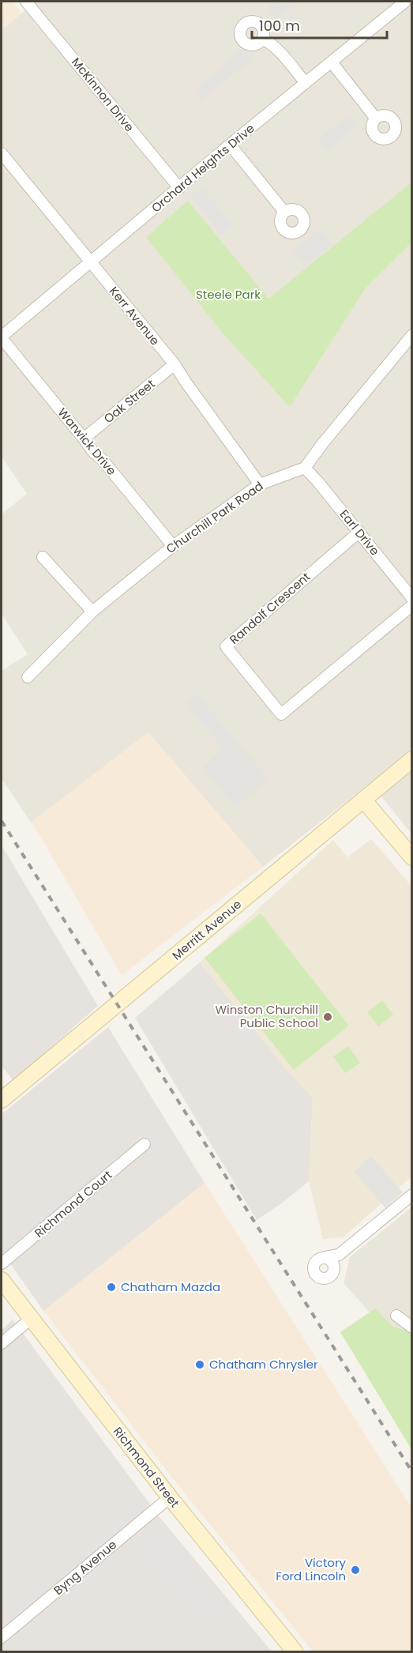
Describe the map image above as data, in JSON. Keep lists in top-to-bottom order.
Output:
{
  "streets": {
    "street": [
      "McKinnon Drive",
      "Orchard Heights Drive",
      "Kerr Avenue",
      "Oak Street",
      "Warwick Drive",
      "Churchill Park Road",
      "Earl Drive",
      "Randolf Crescent",
      "Merritt Avenue",
      "Richmond Court",
      "Richmond Street",
      "Byng Avenue"
    ]
  },
  "crossings": [
    ["McKinnon Drive", "Orchard Heights Drive"],
    ["Orchard Heights Drive", "Kerr Avenue"],
    ["Orchard Heights Drive", "Warwick Drive"],
    ["Kerr Avenue", "Oak Street"],
    ["Kerr Avenue", "Churchill Park Road"],
    ["Oak Street", "Warwick Drive"],
    ["Warwick Drive", "Churchill Park Road"],
    ["Churchill Park Road", "Earl Drive"],
    ["Earl Drive", "Randolf Crescent"],
    ["Richmond Street", "Byng Avenue"]
  ],
  "parks": ["Steele Park"],
  "places": [
    "Winston Churchill Public School",
    "Chatham Mazda",
    "Chatham Chrysler",
    "Victory Ford Lincoln"
  ],
  "scale_bar": "100 m"
}
